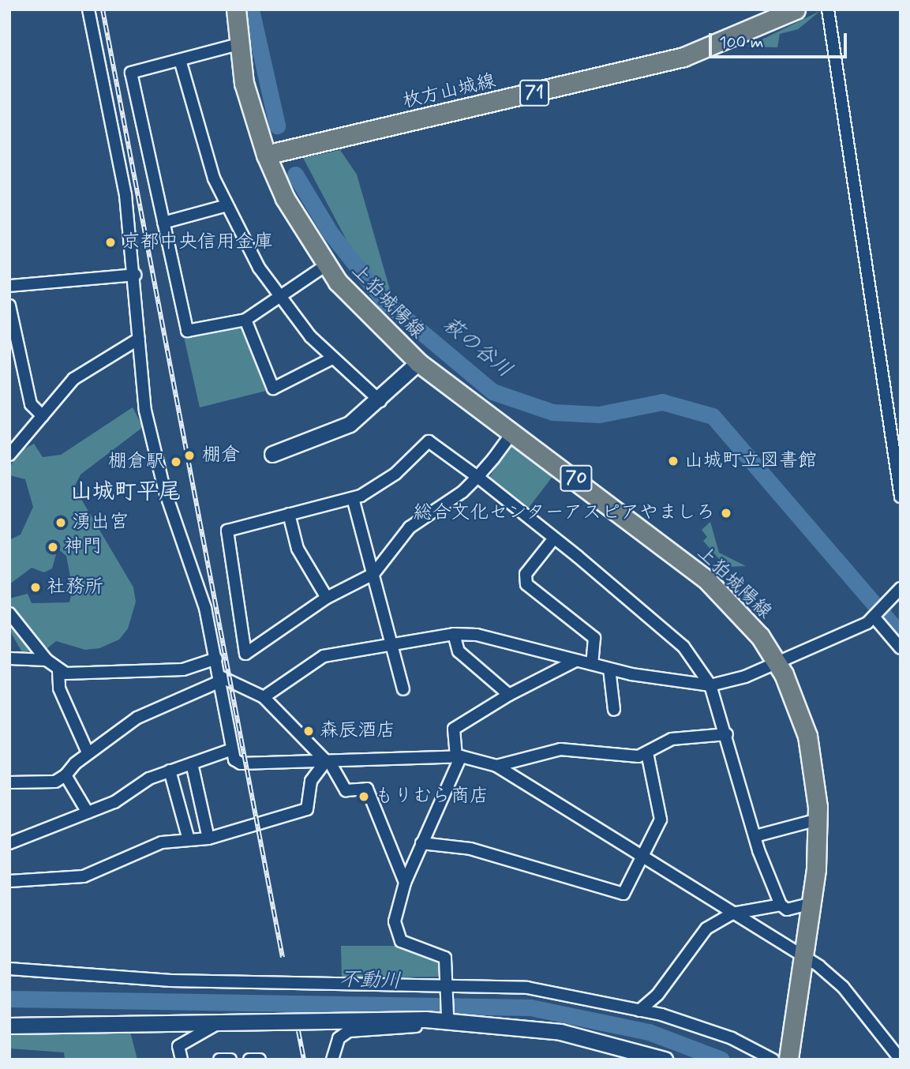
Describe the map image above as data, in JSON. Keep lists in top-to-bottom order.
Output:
{
  "streets": {
    "main road": [
      "枚方山城線",
      "71",
      "上狛城陽線",
      "70"
    ]
  },
  "crossings": [
    ["枚方山城線", "上狛城陽線"]
  ],
  "districts": ["山城町平尾"],
  "water": ["萩の谷川", "不動川"],
  "places": [
    "京都中央信用金庫",
    "棚倉",
    "山城町立図書館",
    "棚倉駅",
    "総合文化センターアスピアやましろ",
    "湧出宮",
    "神門",
    "社務所",
    "森辰酒店",
    "もりむら商店"
  ],
  "scale_bar": "100 m"
}
